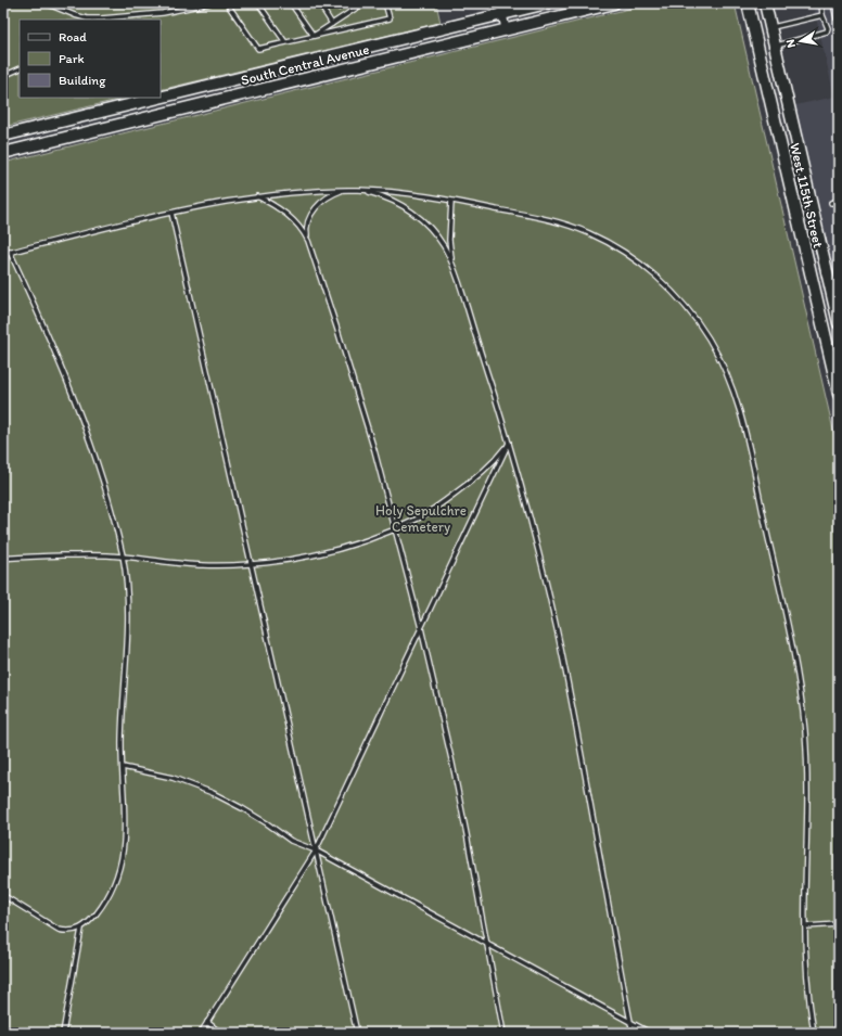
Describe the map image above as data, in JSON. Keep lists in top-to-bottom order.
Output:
{
  "streets": {
    "street": ["South Central Avenue", "West 115th Street"]
  },
  "parks": ["Holy Sepulchre Cemetery"],
  "legend": ["Road", "Park", "Building"],
  "north": "left"
}
